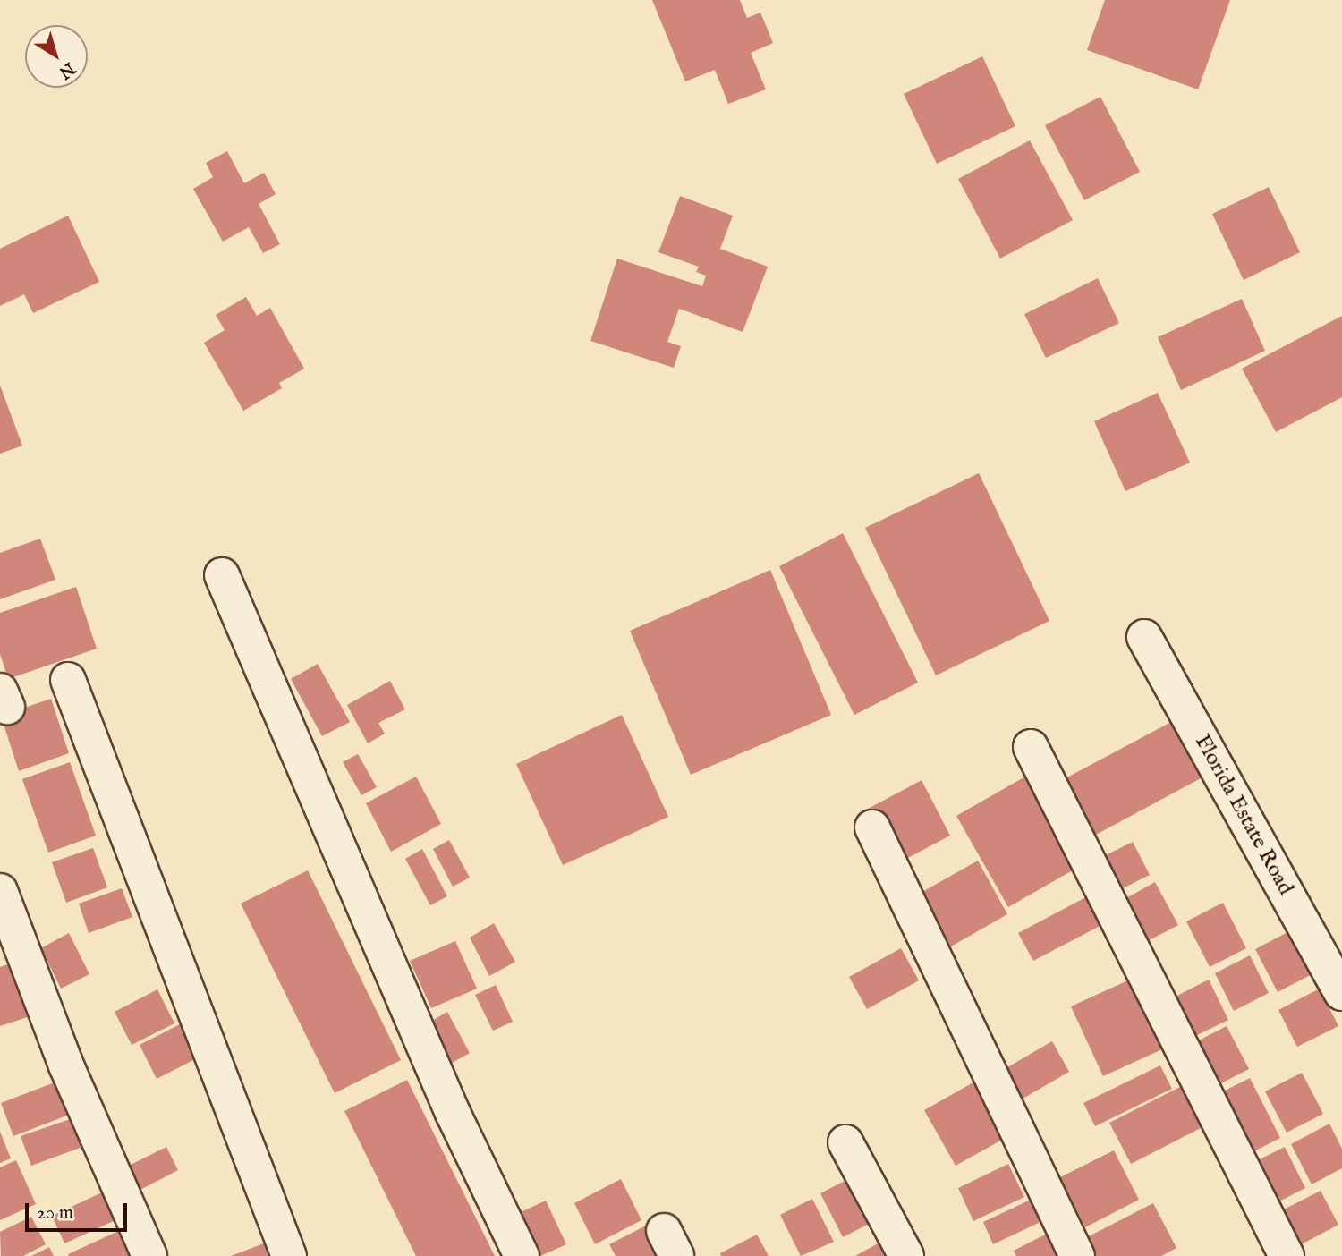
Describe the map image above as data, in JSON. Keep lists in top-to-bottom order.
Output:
{
  "streets": {
    "street": ["Florida Estate Road"]
  },
  "scale_bar": "20 m",
  "north": "bottom right"
}
